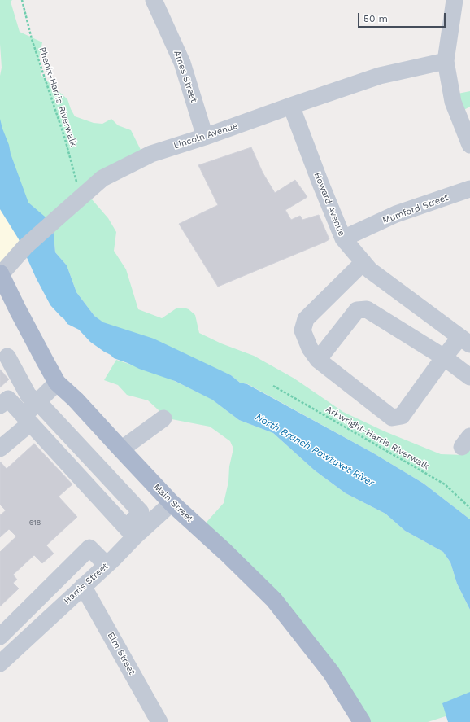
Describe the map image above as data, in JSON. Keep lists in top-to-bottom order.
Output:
{
  "streets": {
    "main road": ["Main Street"],
    "street": [
      "Ames Street",
      "Lincoln Avenue",
      "Howard Avenue",
      "Mumford Street",
      "Harris Street",
      "Elm Street"
    ],
    "path": ["Phenix-Harris Riverwalk", "Arkwright-Harris Riverwalk"]
  },
  "crossings": [
    ["Ames Street", "Lincoln Avenue"],
    ["Phenix-Harris Riverwalk", "Lincoln Avenue"],
    ["Lincoln Avenue", "Howard Avenue"],
    ["Lincoln Avenue", "Main Street"],
    ["Howard Avenue", "Mumford Street"],
    ["Main Street", "Harris Street"],
    ["Harris Street", "Elm Street"]
  ],
  "water": ["North Branch Pawtuxet River"],
  "house_numbers": ["618"],
  "scale_bar": "50 m"
}
